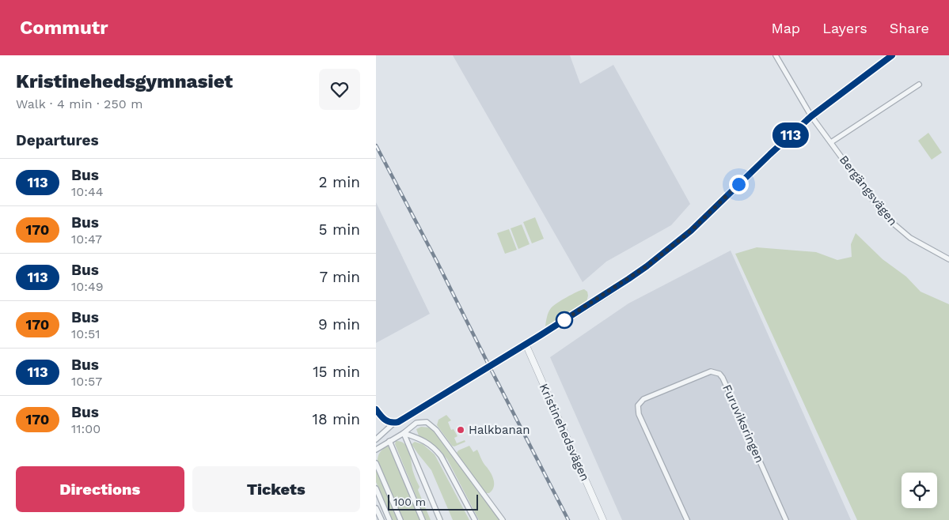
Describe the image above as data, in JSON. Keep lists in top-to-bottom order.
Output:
{
  "streets": {
    "street": ["Bergängsvägen", "Furuviksringen", "Kristinehedsvägen"]
  },
  "places": ["Halkbanan"],
  "lines": ["bus line 113"],
  "scale_bar": "100 m",
  "page": {
    "header": "Commutr",
    "nav": ["Map", "Layers", "Share"],
    "heading": [
      ["Kristinehedsgymnasiet", "Walk · 4 min · 250 m"],
      "Departures"
    ],
    "on_map": "113",
    "list": [
      {
        "mark": "113",
        "name": "Bus",
        "note": "10:44",
        "value": "2 min"
      },
      {
        "mark": "170",
        "name": "Bus",
        "note": "10:47",
        "value": "5 min"
      },
      {
        "mark": "113",
        "name": "Bus",
        "note": "10:49",
        "value": "7 min"
      },
      {
        "mark": "170",
        "name": "Bus",
        "note": "10:51",
        "value": "9 min"
      },
      {
        "mark": "113",
        "name": "Bus",
        "note": "10:57",
        "value": "15 min"
      },
      {
        "mark": "170",
        "name": "Bus",
        "note": "11:00",
        "value": "18 min"
      }
    ],
    "buttons": ["Directions", "Tickets"],
    "scale": "100 m"
  }
}
